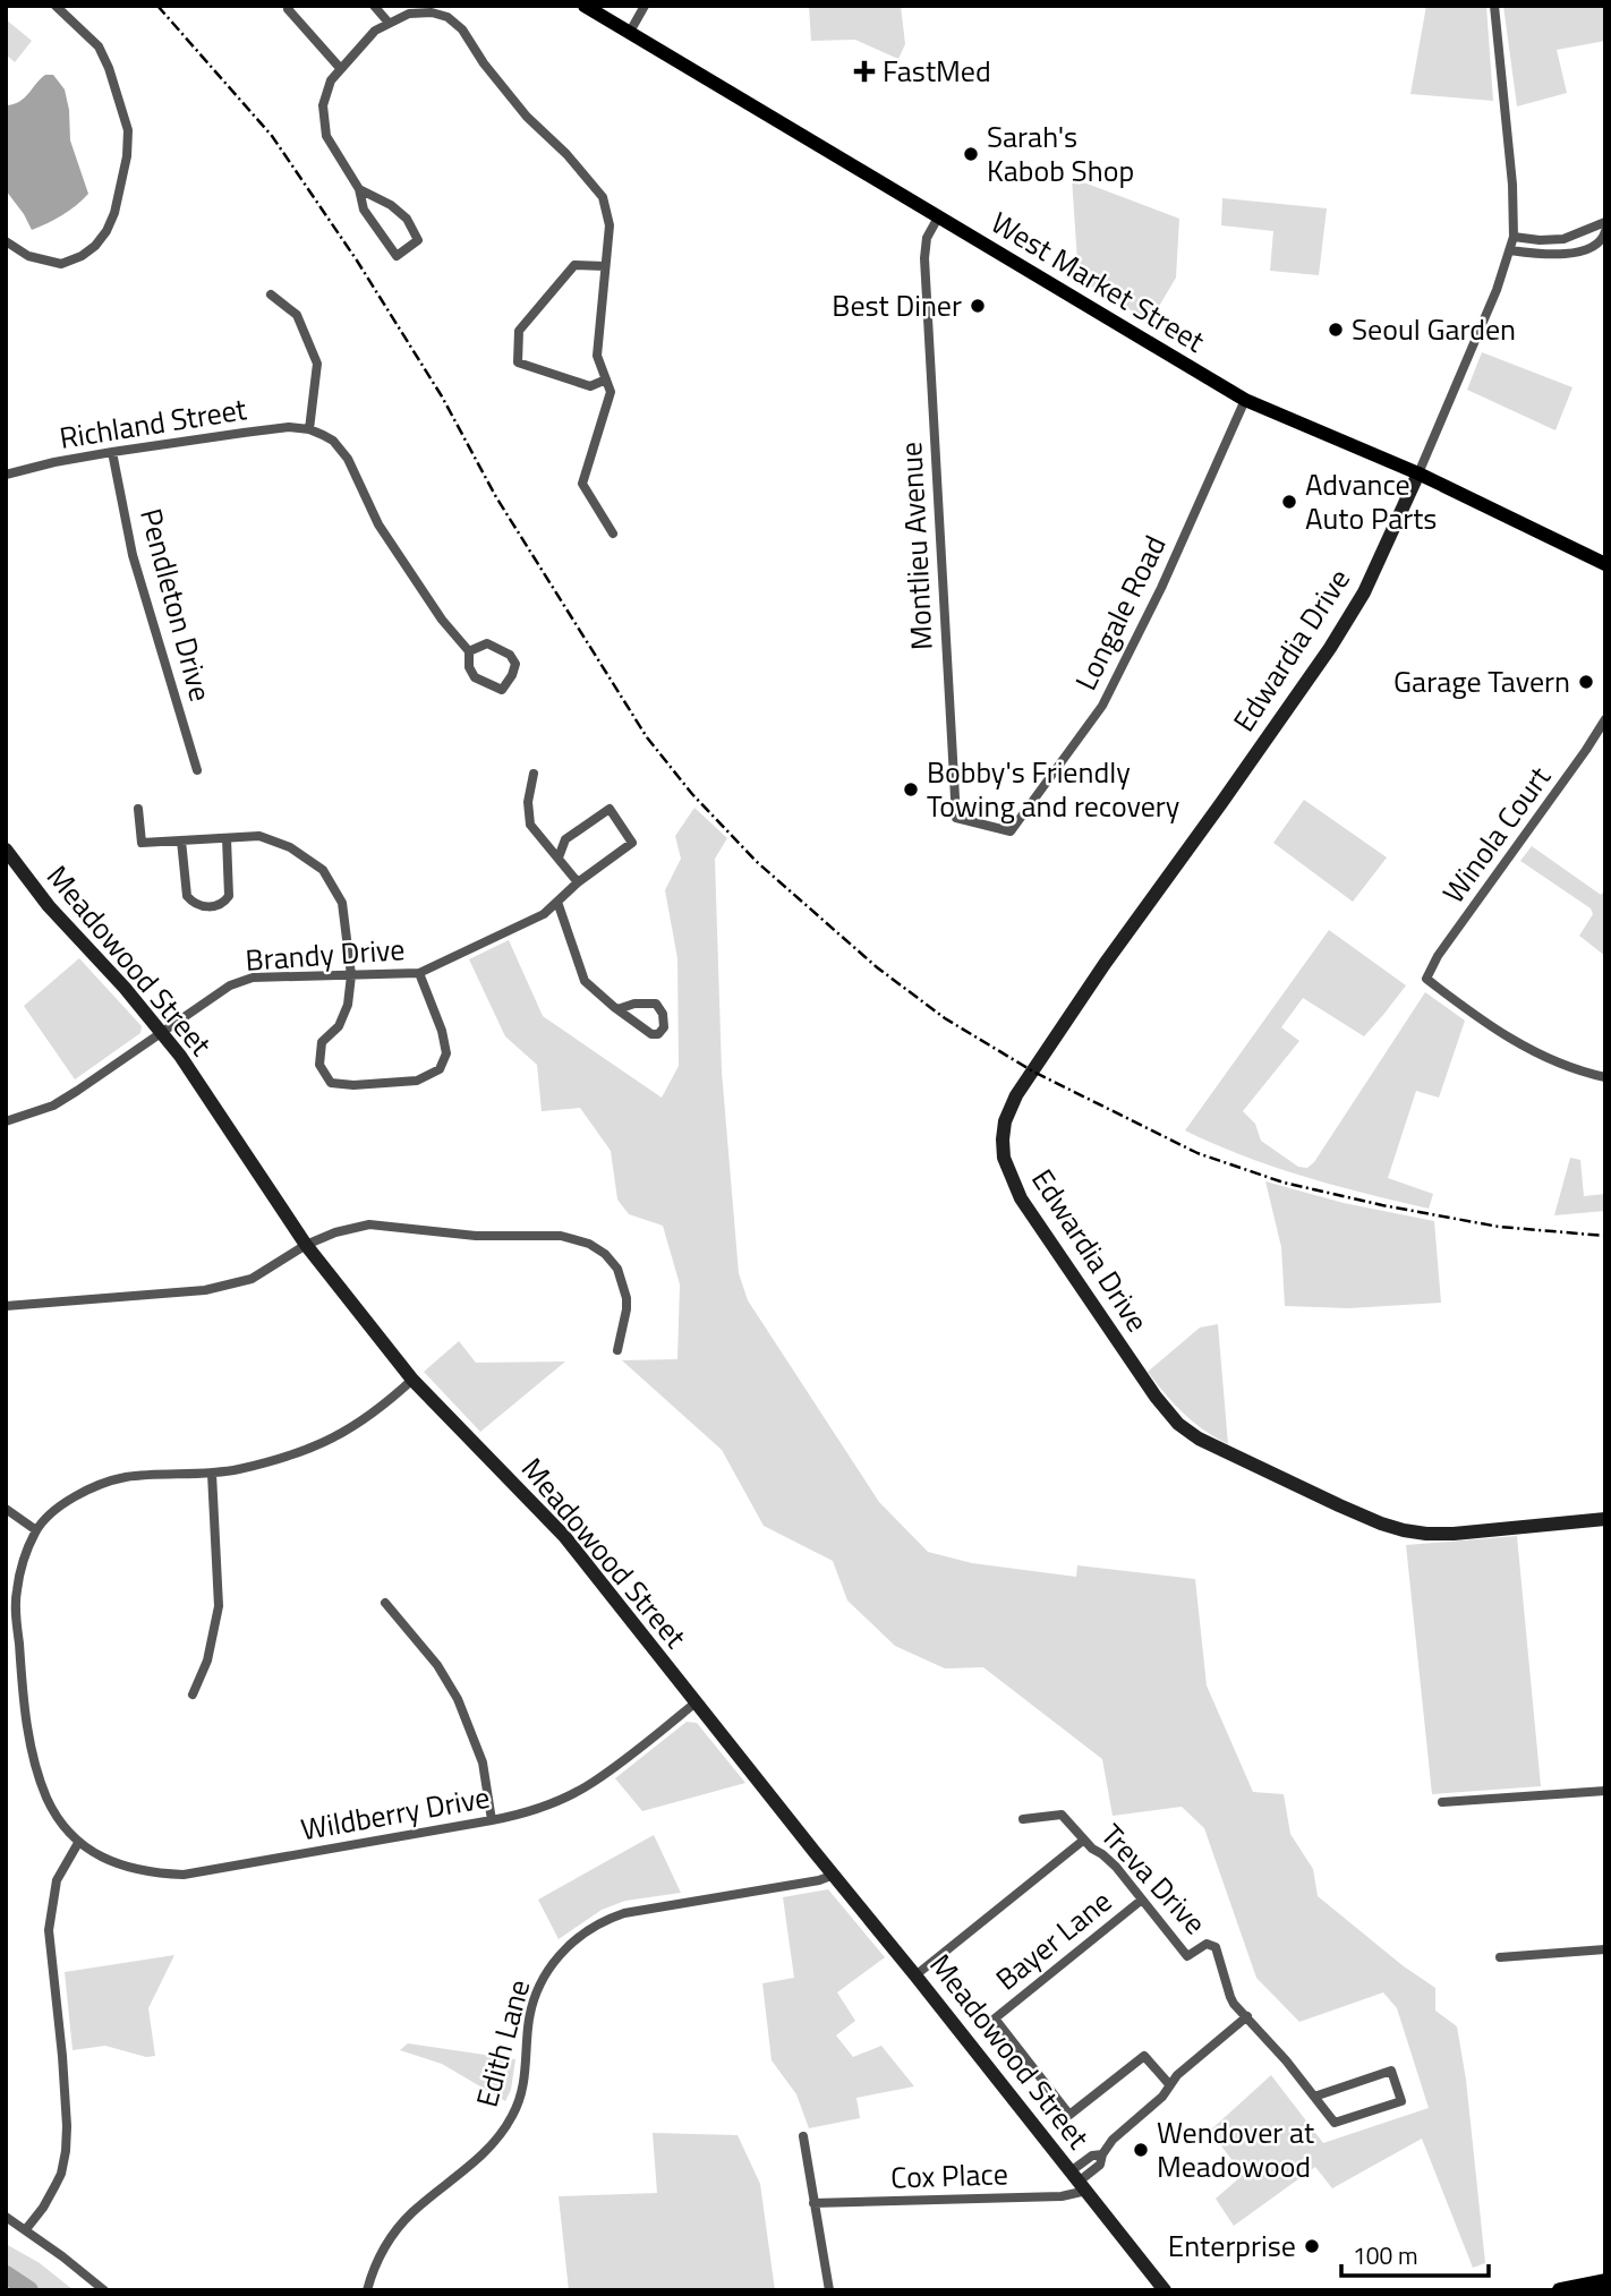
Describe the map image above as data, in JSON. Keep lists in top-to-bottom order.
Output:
{
  "streets": {
    "main road": ["West Market Street"],
    "street": [
      "Richland Street",
      "Montlieu Avenue",
      "Pendleton Drive",
      "Longale Road",
      "Edwardia Drive",
      "Winola Court",
      "Brandy Drive",
      "Meadowood Street",
      "Wildberry Drive",
      "Treva Drive",
      "Bayer Lane",
      "Edith Lane",
      "Cox Place"
    ]
  },
  "crossings": [
    ["West Market Street", "Montlieu Avenue"],
    ["West Market Street", "Longale Road"],
    ["West Market Street", "Edwardia Drive"],
    ["Richland Street", "Pendleton Drive"],
    ["Montlieu Avenue", "Longale Road"],
    ["Brandy Drive", "Meadowood Street"],
    ["Meadowood Street", "Wildberry Drive"],
    ["Meadowood Street", "Edith Lane"],
    ["Meadowood Street", "Cox Place"],
    ["Treva Drive", "Bayer Lane"],
    ["Treva Drive", "Cox Place"],
    ["Bayer Lane", "Cox Place"]
  ],
  "places": {
    "health": ["FastMed"],
    "other": [
      "Sarah's Kabob Shop",
      "Best Diner",
      "Seoul Garden",
      "Advance Auto Parts",
      "Garage Tavern",
      "Bobby's Friendly Towing and recovery",
      "Wendover at Meadowood",
      "Enterprise"
    ]
  },
  "scale_bar": "100 m"
}
